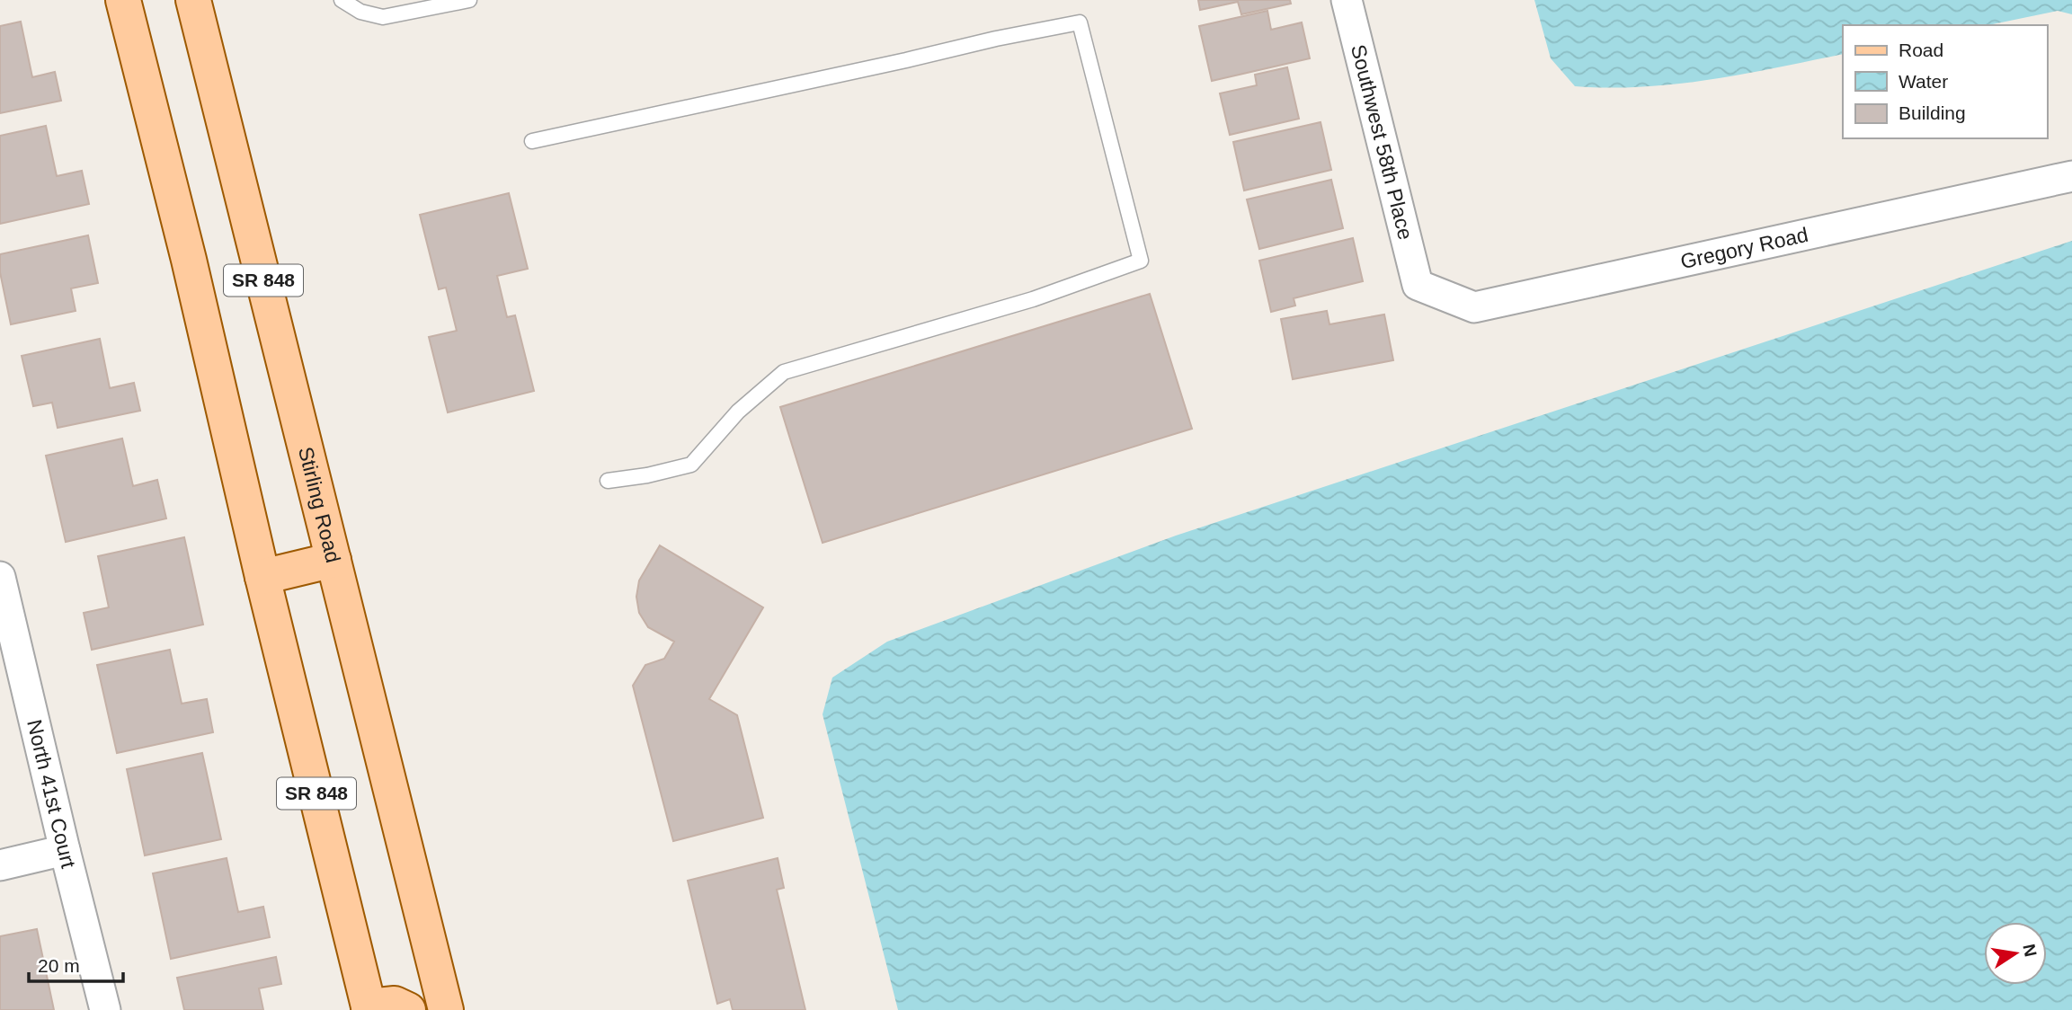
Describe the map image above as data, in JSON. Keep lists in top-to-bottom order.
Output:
{
  "streets": {
    "main road": ["SR 848", "Stirling Road"],
    "street": ["Southwest 58th Place", "Gregory Road", "North 41st Court"]
  },
  "crossings": [
    ["Southwest 58th Place", "Gregory Road"]
  ],
  "legend": ["Road", "Water", "Building"],
  "scale_bar": "20 m",
  "north": "right"
}
